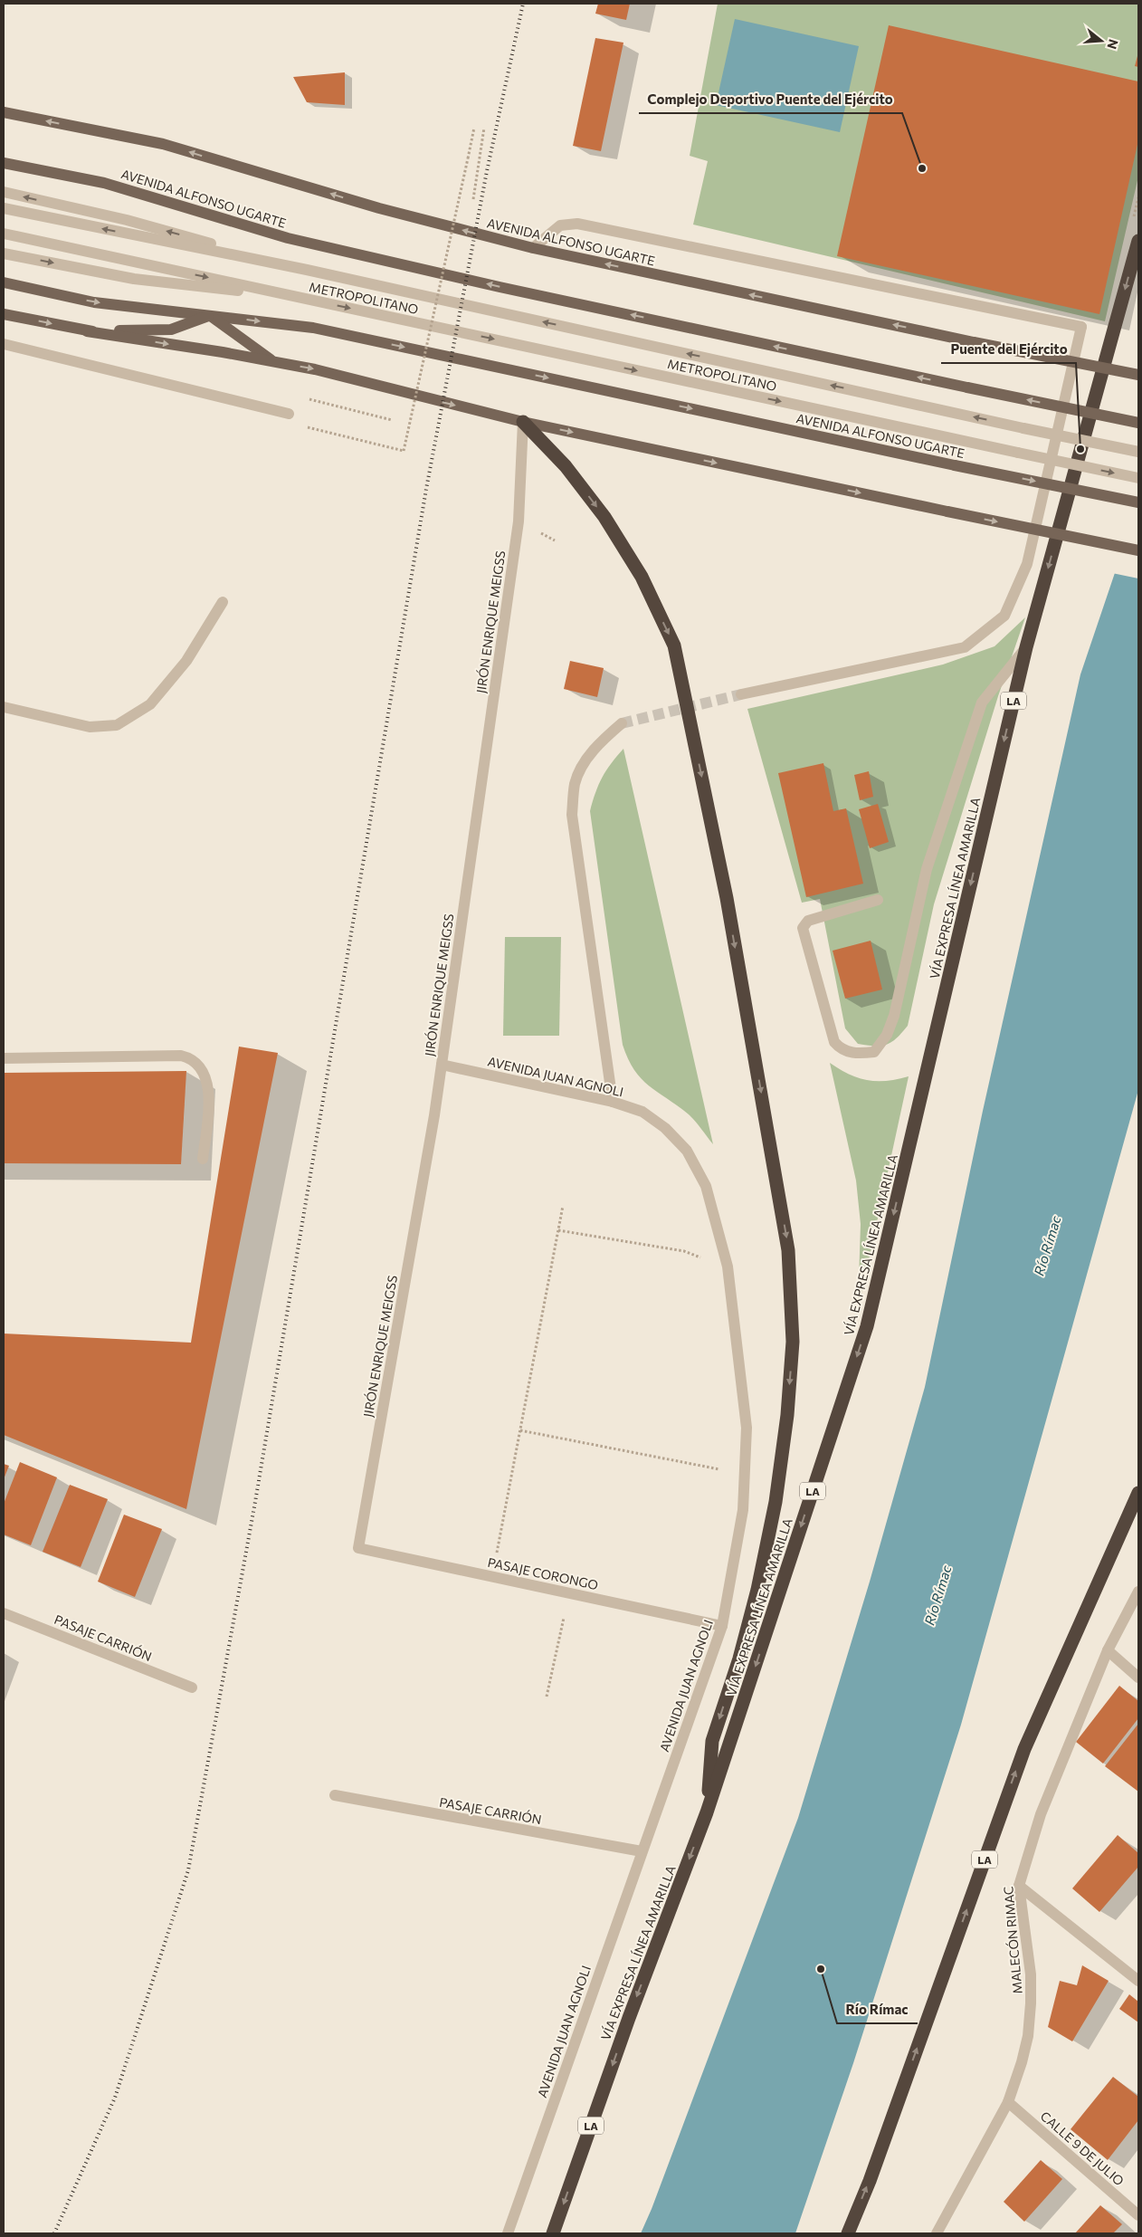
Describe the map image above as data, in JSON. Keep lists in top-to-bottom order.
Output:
{
  "streets": {
    "highway": ["LA", "VÍA EXPRESA LÍNEA AMARILLA"],
    "main road": ["AVENIDA ALFONSO UGARTE"],
    "street": [
      "METROPOLITANO",
      "JIRÓN ENRIQUE MEIGSS",
      "AVENIDA JUAN AGNOLI",
      "PASAJE CORONGO",
      "PASAJE CARRIÓN",
      "MALECÓN RIMAC",
      "CALLE 9 DE JULIO"
    ]
  },
  "crossings": [
    ["JIRÓN ENRIQUE MEIGSS", "AVENIDA JUAN AGNOLI"],
    ["JIRÓN ENRIQUE MEIGSS", "PASAJE CORONGO"],
    ["AVENIDA JUAN AGNOLI", "PASAJE CORONGO"],
    ["AVENIDA JUAN AGNOLI", "PASAJE CARRIÓN"],
    ["MALECÓN RIMAC", "CALLE 9 DE JULIO"]
  ],
  "one_way": ["VÍA EXPRESA LÍNEA AMARILLA"],
  "water": ["Río Rímac"],
  "places": ["Complejo Deportivo Puente del Ejército", "Puente del Ejército", "Río Rímac"],
  "north": "right"
}
